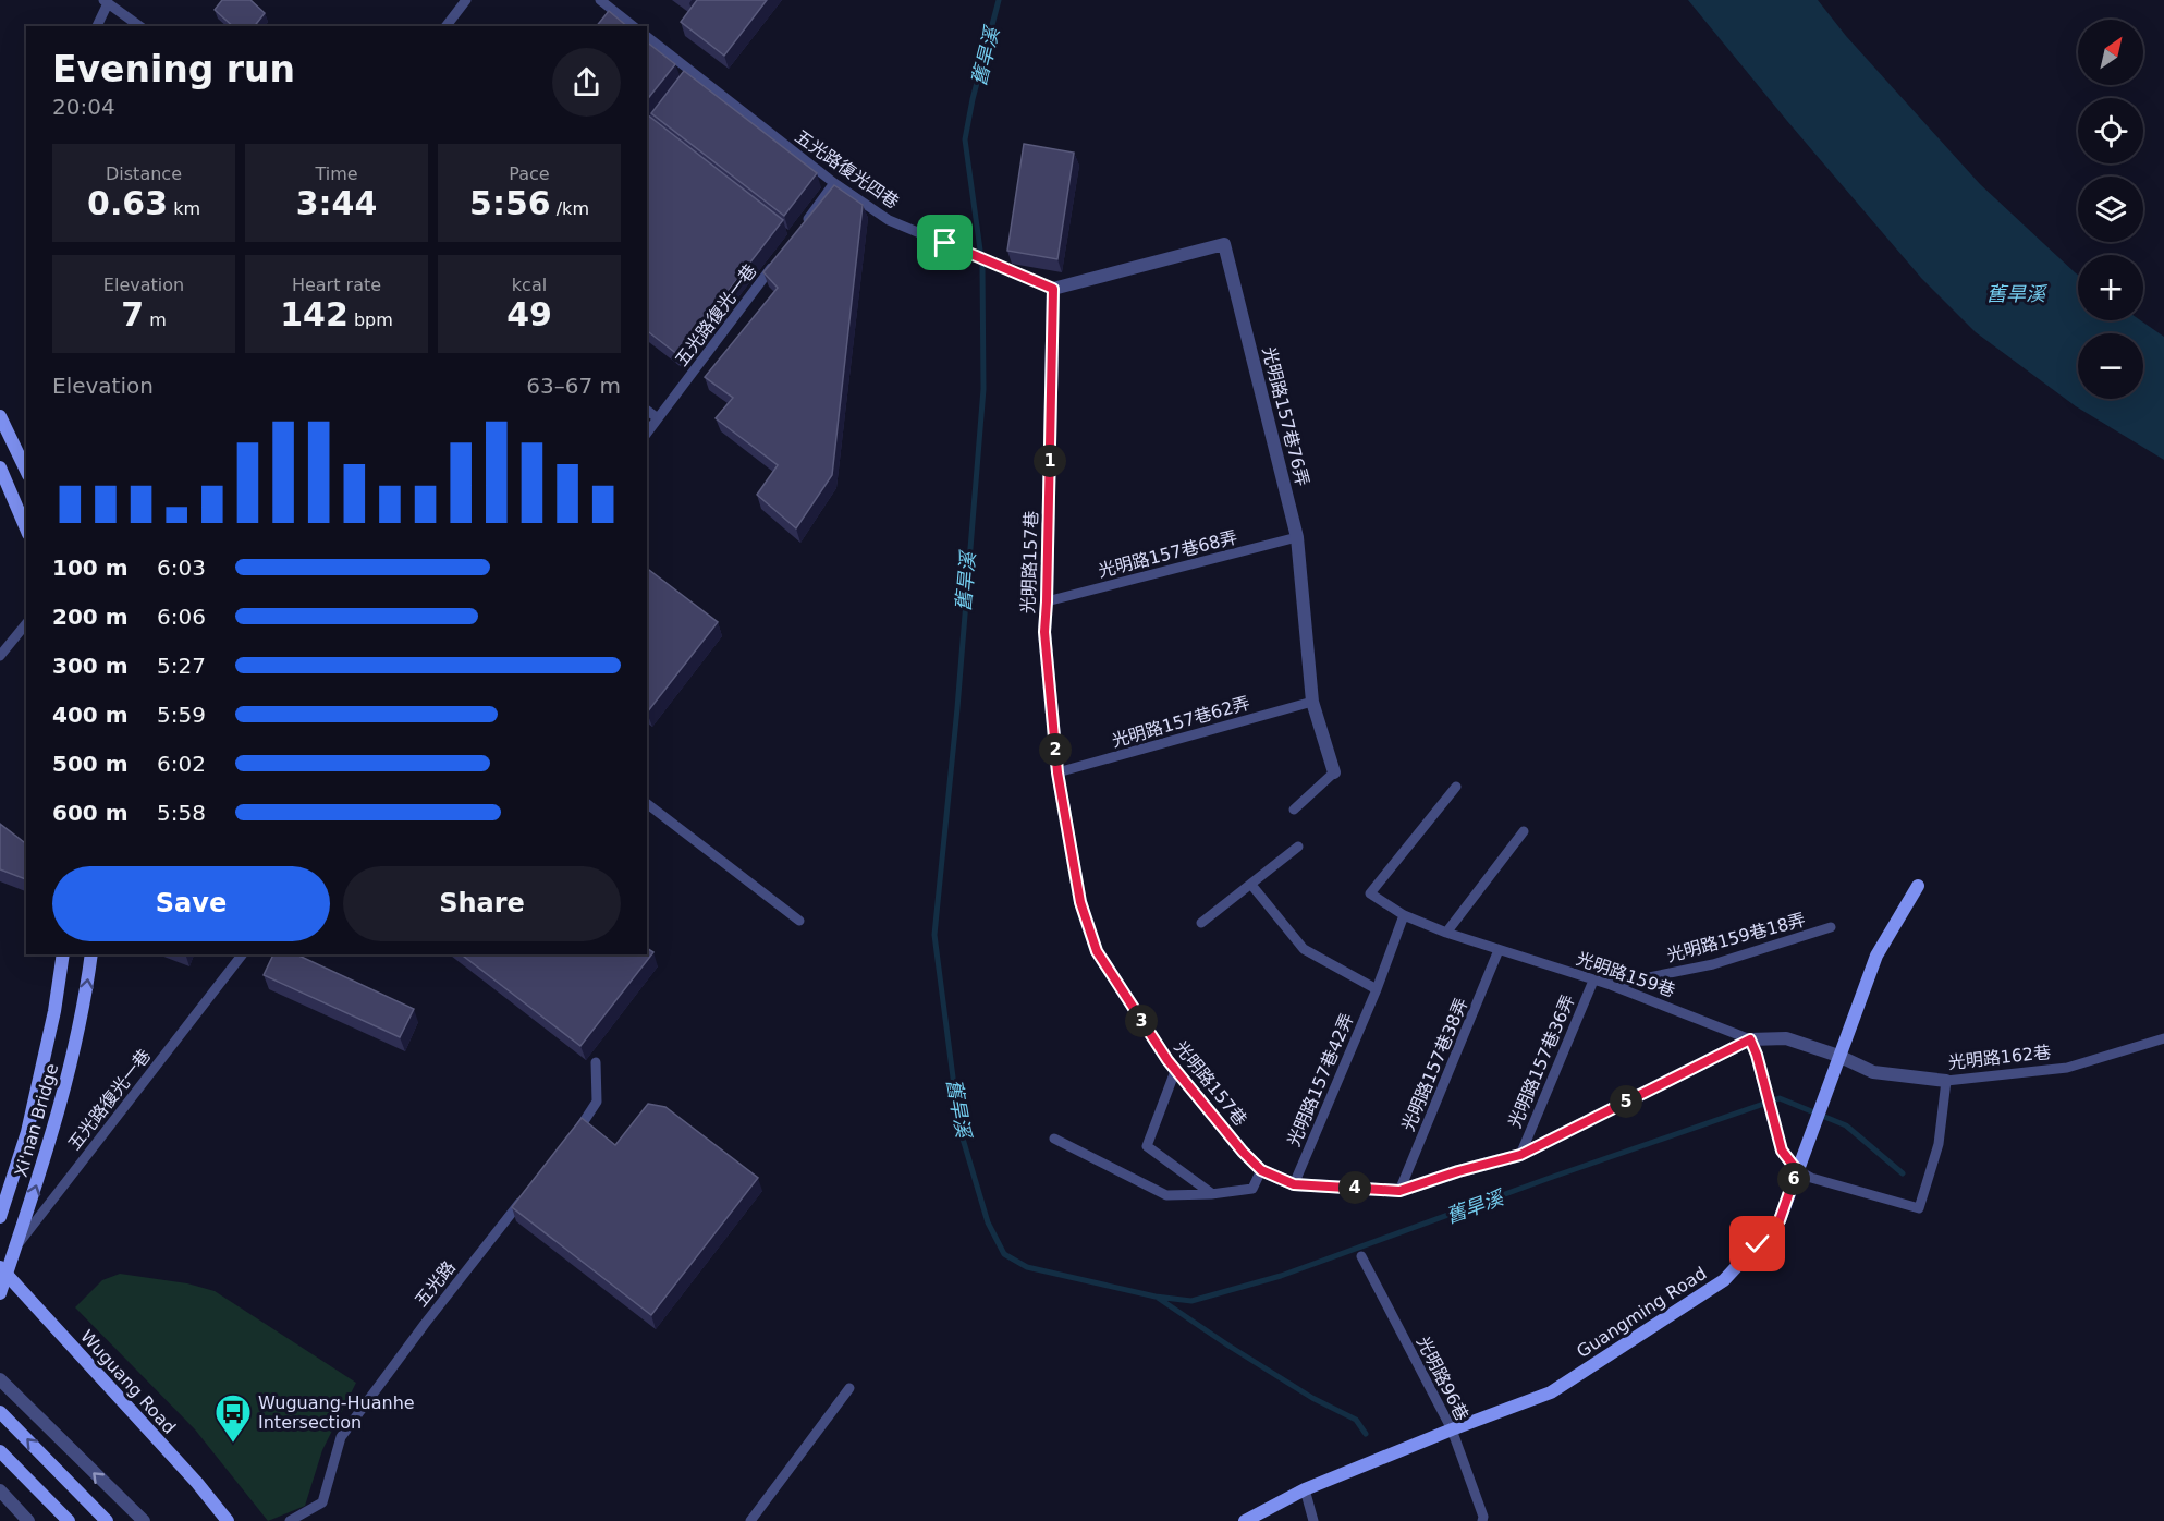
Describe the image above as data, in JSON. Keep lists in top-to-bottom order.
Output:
{
  "streets": {
    "street": [
      "光明路157巷76弄",
      "光明路157巷",
      "光明路159巷",
      "光明路162巷",
      "Xi'nan Bridge",
      "Guangming Road",
      "Wuguang Road"
    ],
    "lane": [
      "五光路復光四巷",
      "五光路復光一巷",
      "光明路157巷68弄",
      "光明路157巷62弄",
      "光明路159巷18弄",
      "光明路157巷36弄",
      "光明路157巷38弄",
      "光明路157巷42弄",
      "五光路",
      "光明路96巷"
    ]
  },
  "crossings": [
    ["五光路復光四巷", "光明路157巷76弄"],
    ["五光路復光四巷", "光明路157巷"],
    ["五光路復光一巷", "Wuguang Road"],
    ["光明路157巷76弄", "光明路157巷68弄"],
    ["光明路157巷76弄", "光明路157巷"],
    ["光明路157巷76弄", "光明路157巷62弄"],
    ["光明路157巷68弄", "光明路157巷"],
    ["光明路157巷", "光明路157巷62弄"],
    ["光明路157巷", "光明路159巷"],
    ["光明路157巷", "光明路157巷36弄"],
    ["光明路157巷", "光明路157巷38弄"],
    ["光明路157巷", "光明路157巷42弄"],
    ["光明路159巷18弄", "光明路159巷"],
    ["光明路159巷", "光明路162巷"],
    ["光明路159巷", "光明路157巷36弄"],
    ["光明路159巷", "光明路157巷38弄"],
    ["光明路159巷", "光明路157巷42弄"],
    ["光明路159巷", "Guangming Road"],
    ["光明路162巷", "Guangming Road"],
    ["Guangming Road", "光明路96巷"]
  ],
  "water": ["舊旱溪"],
  "places": {
    "bus stop": ["Wuguang-Huanhe Intersection"]
  },
  "north": "top right",
  "page": {
    "map_buttons": ["+", "−"],
    "heading": ["Evening run", "20:04"],
    "stats": [
      ["Distance", "0.63 km"],
      ["Time", "3:44"],
      ["Pace", "5:56 /km"],
      ["Elevation", "7 m"],
      ["Heart rate", "142 bpm"],
      ["kcal", "49"]
    ],
    "chart": ["Elevation", "63–67 m"],
    "pins": [
      "1",
      "2",
      "3",
      "5",
      "6",
      "4"
    ],
    "list": [
      {
        "name": "100 m",
        "note": "6:03"
      },
      {
        "name": "200 m",
        "note": "6:06"
      },
      {
        "name": "300 m",
        "note": "5:27"
      },
      {
        "name": "400 m",
        "note": "5:59"
      },
      {
        "name": "500 m",
        "note": "6:02"
      },
      {
        "name": "600 m",
        "note": "5:58"
      }
    ],
    "buttons": ["Save", "Share"]
  }
}
